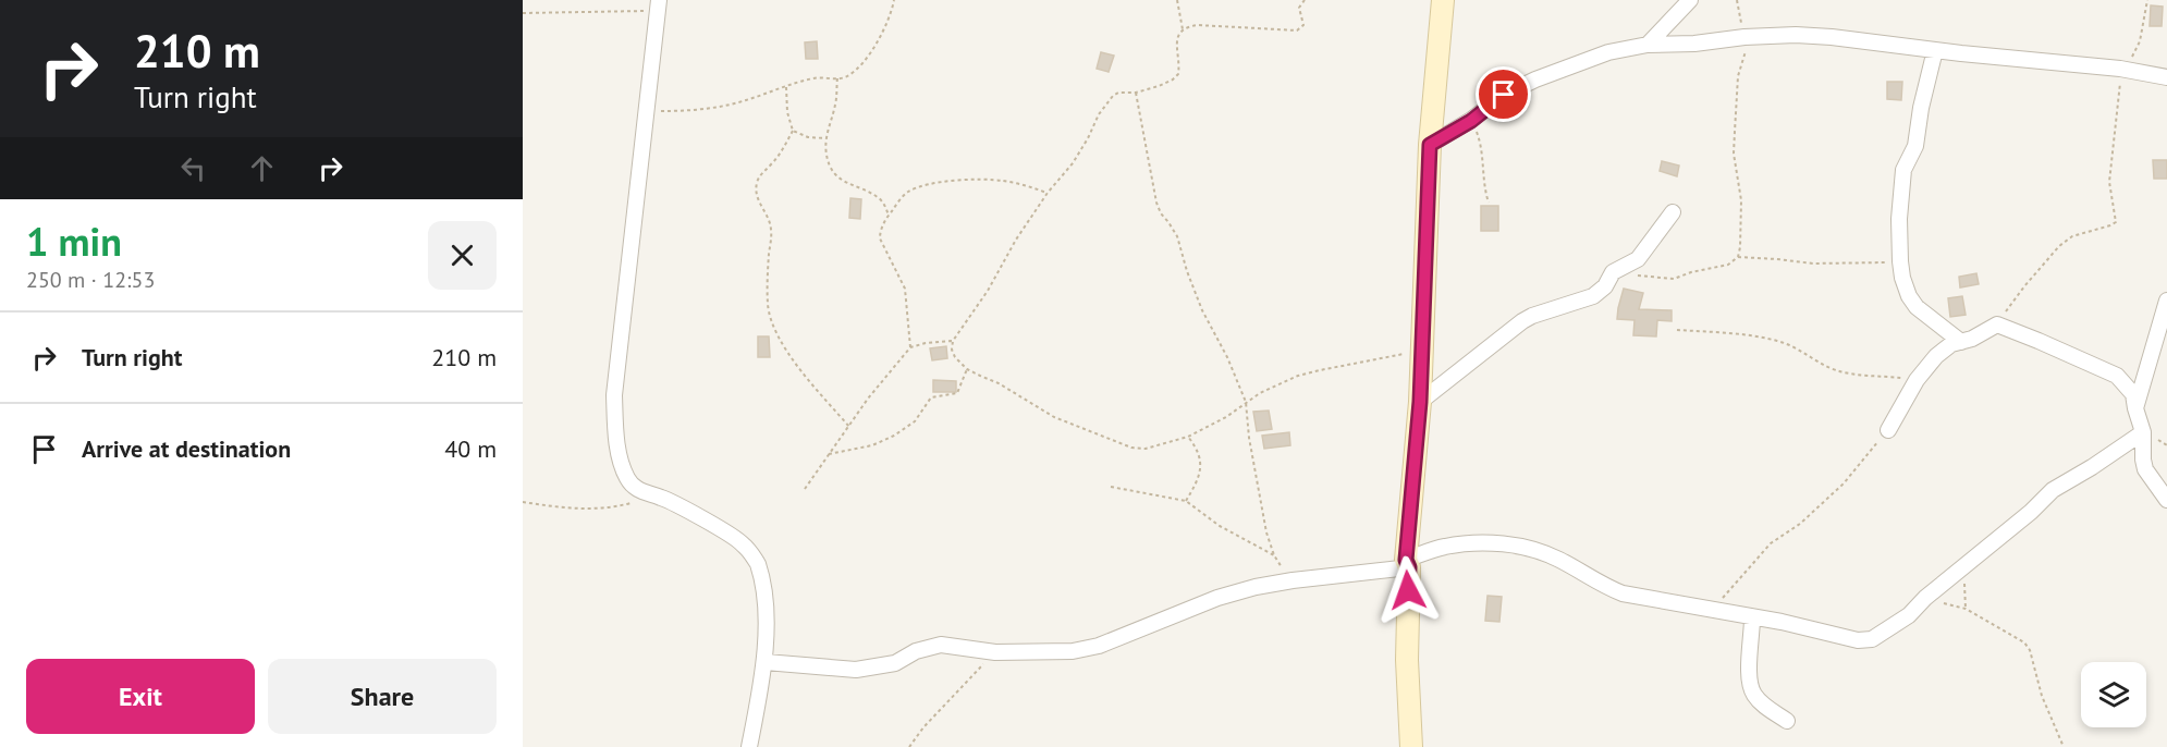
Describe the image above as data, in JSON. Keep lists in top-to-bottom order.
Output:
{
  "page": {
    "turn": ["210 m", "Turn right"],
    "heading": ["1 min", "250 m · 12:53"],
    "list": [
      {
        "name": "Turn right",
        "value": "210 m"
      },
      {
        "name": "Arrive at destination",
        "value": "40 m"
      }
    ],
    "buttons": ["Exit", "Share"]
  }
}
